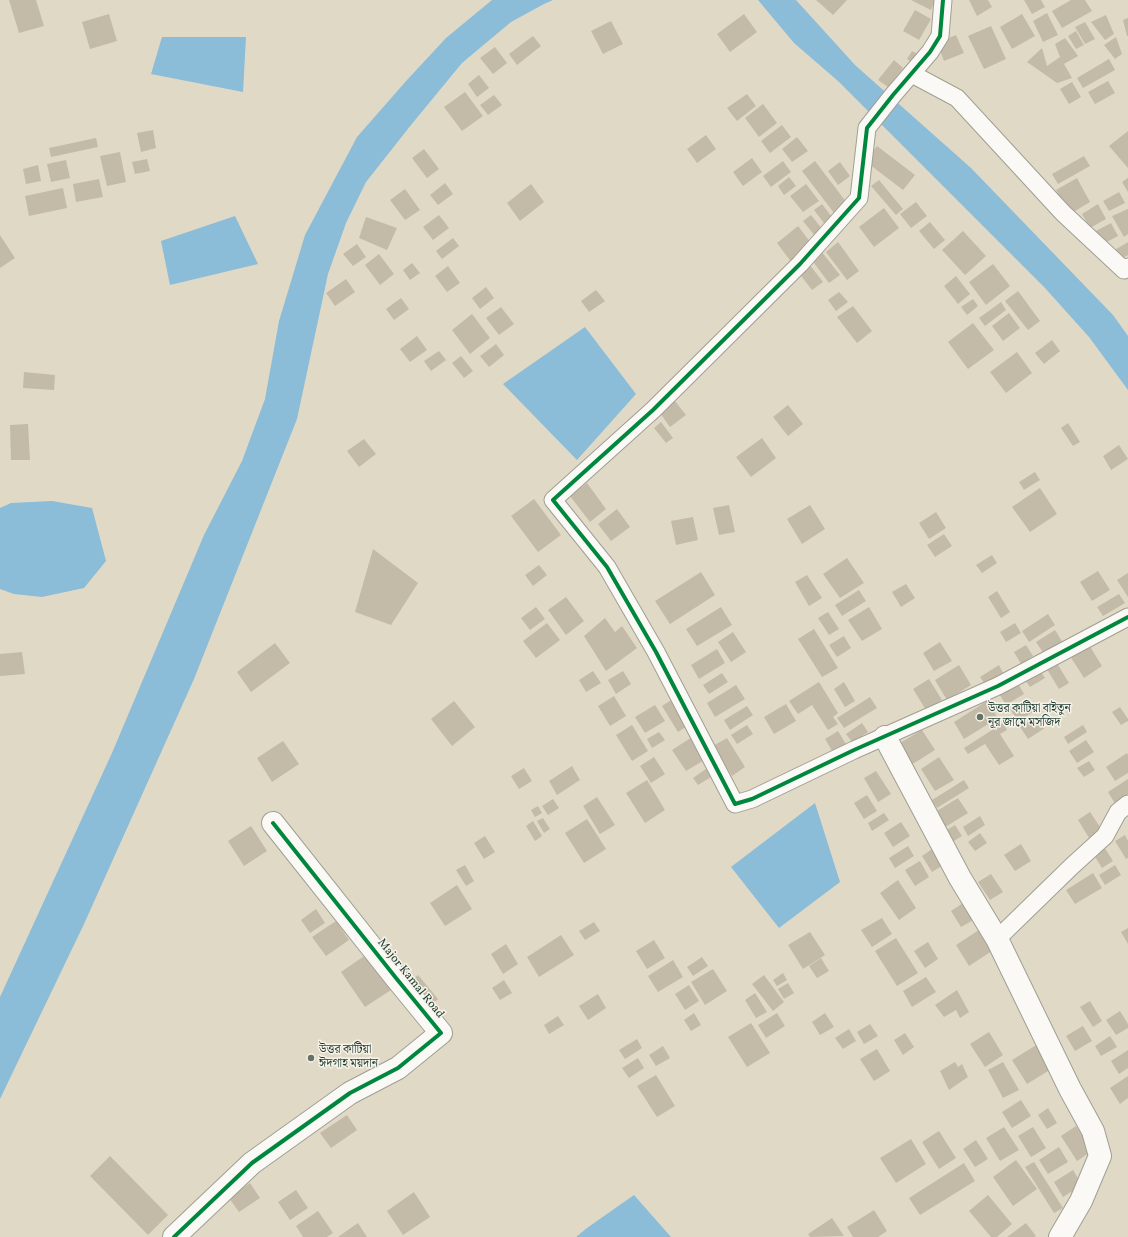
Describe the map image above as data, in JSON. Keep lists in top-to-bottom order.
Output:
{
  "streets": {
    "street": ["Major Kamal Road"]
  },
  "places": ["উত্তর কাটিয়া বাইতুন নূর জামে মসজিদ", "উত্তর কাটিয়া ঈদগাহ ময়দান"]
}
